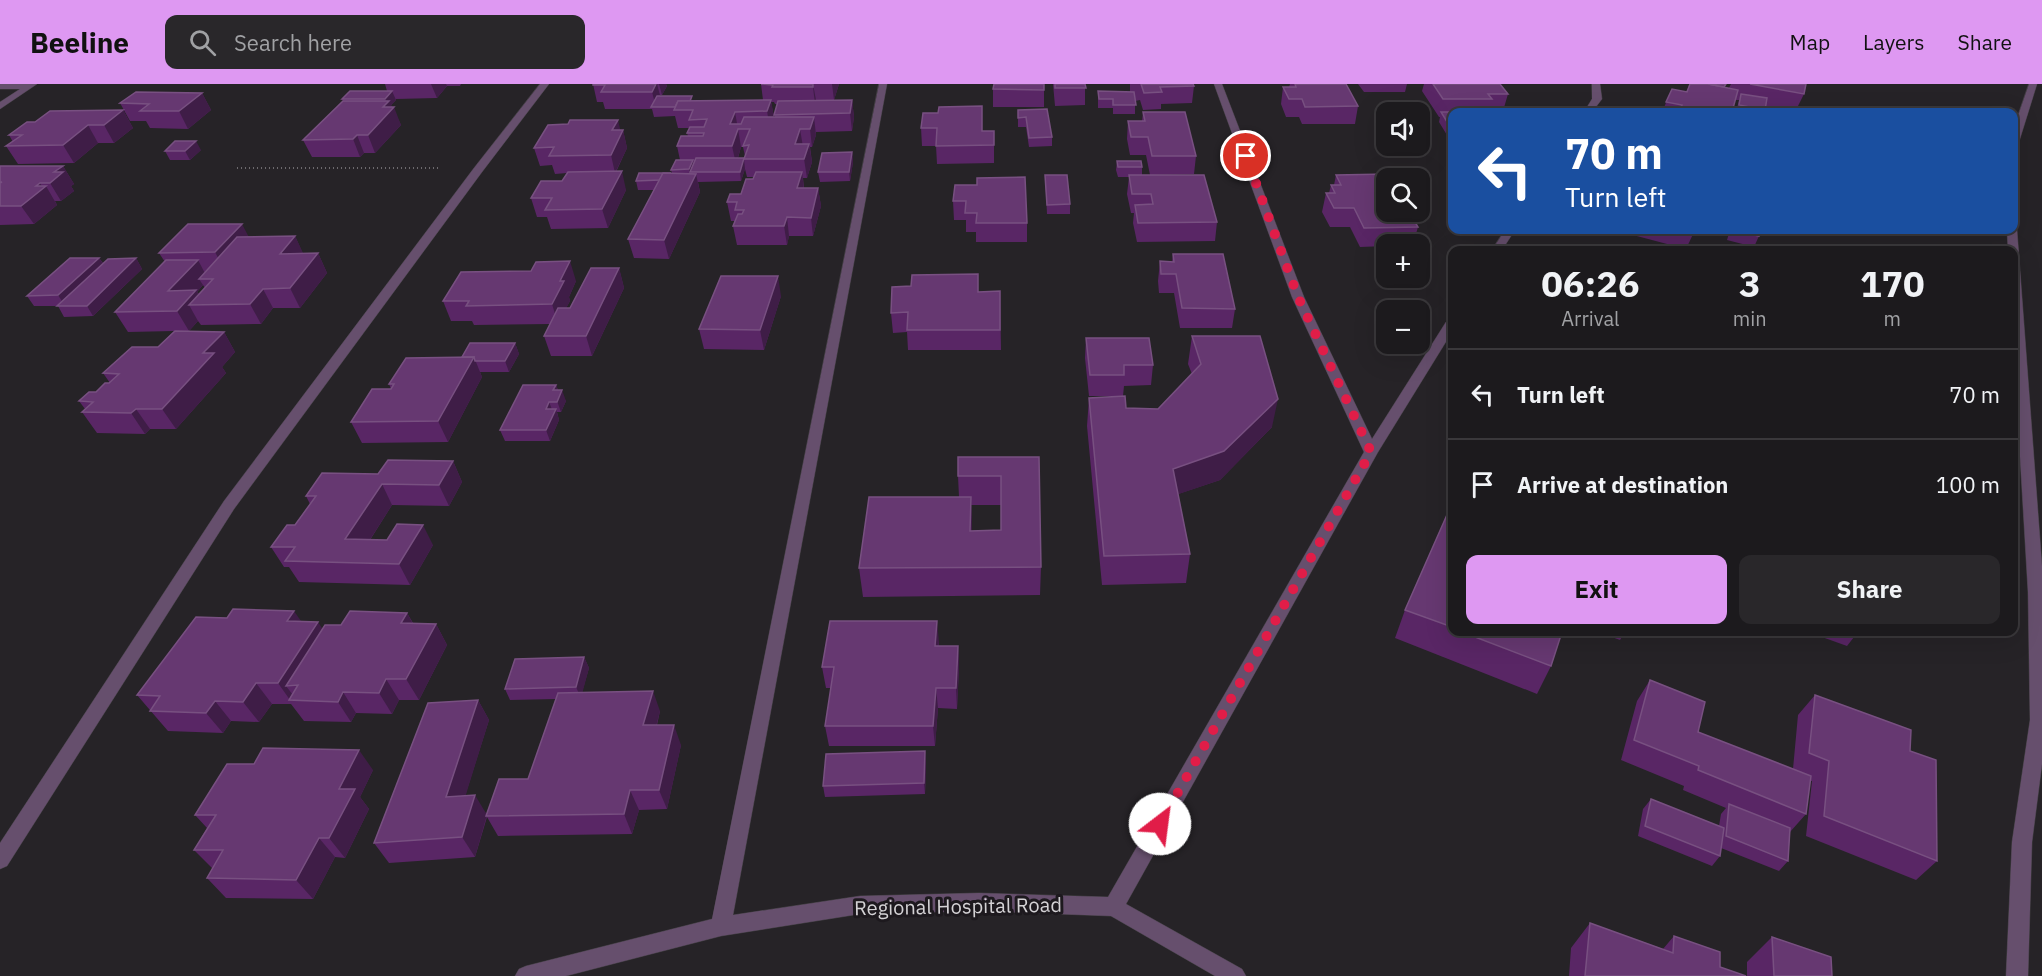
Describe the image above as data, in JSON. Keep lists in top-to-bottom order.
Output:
{
  "streets": {
    "street": ["Regional Hospital Road"]
  },
  "page": {
    "header": "Beeline",
    "search": "Search here",
    "nav": ["Map", "Layers", "Share"],
    "map_buttons": ["+", "−"],
    "turn": ["70 m", "Turn left"],
    "eta": [
      "06:26",
      "Arrival",
      "3",
      "min",
      "170",
      "m"
    ],
    "list": [
      {
        "name": "Turn left",
        "value": "70 m"
      },
      {
        "name": "Arrive at destination",
        "value": "100 m"
      }
    ],
    "buttons": ["Exit", "Share"]
  }
}
